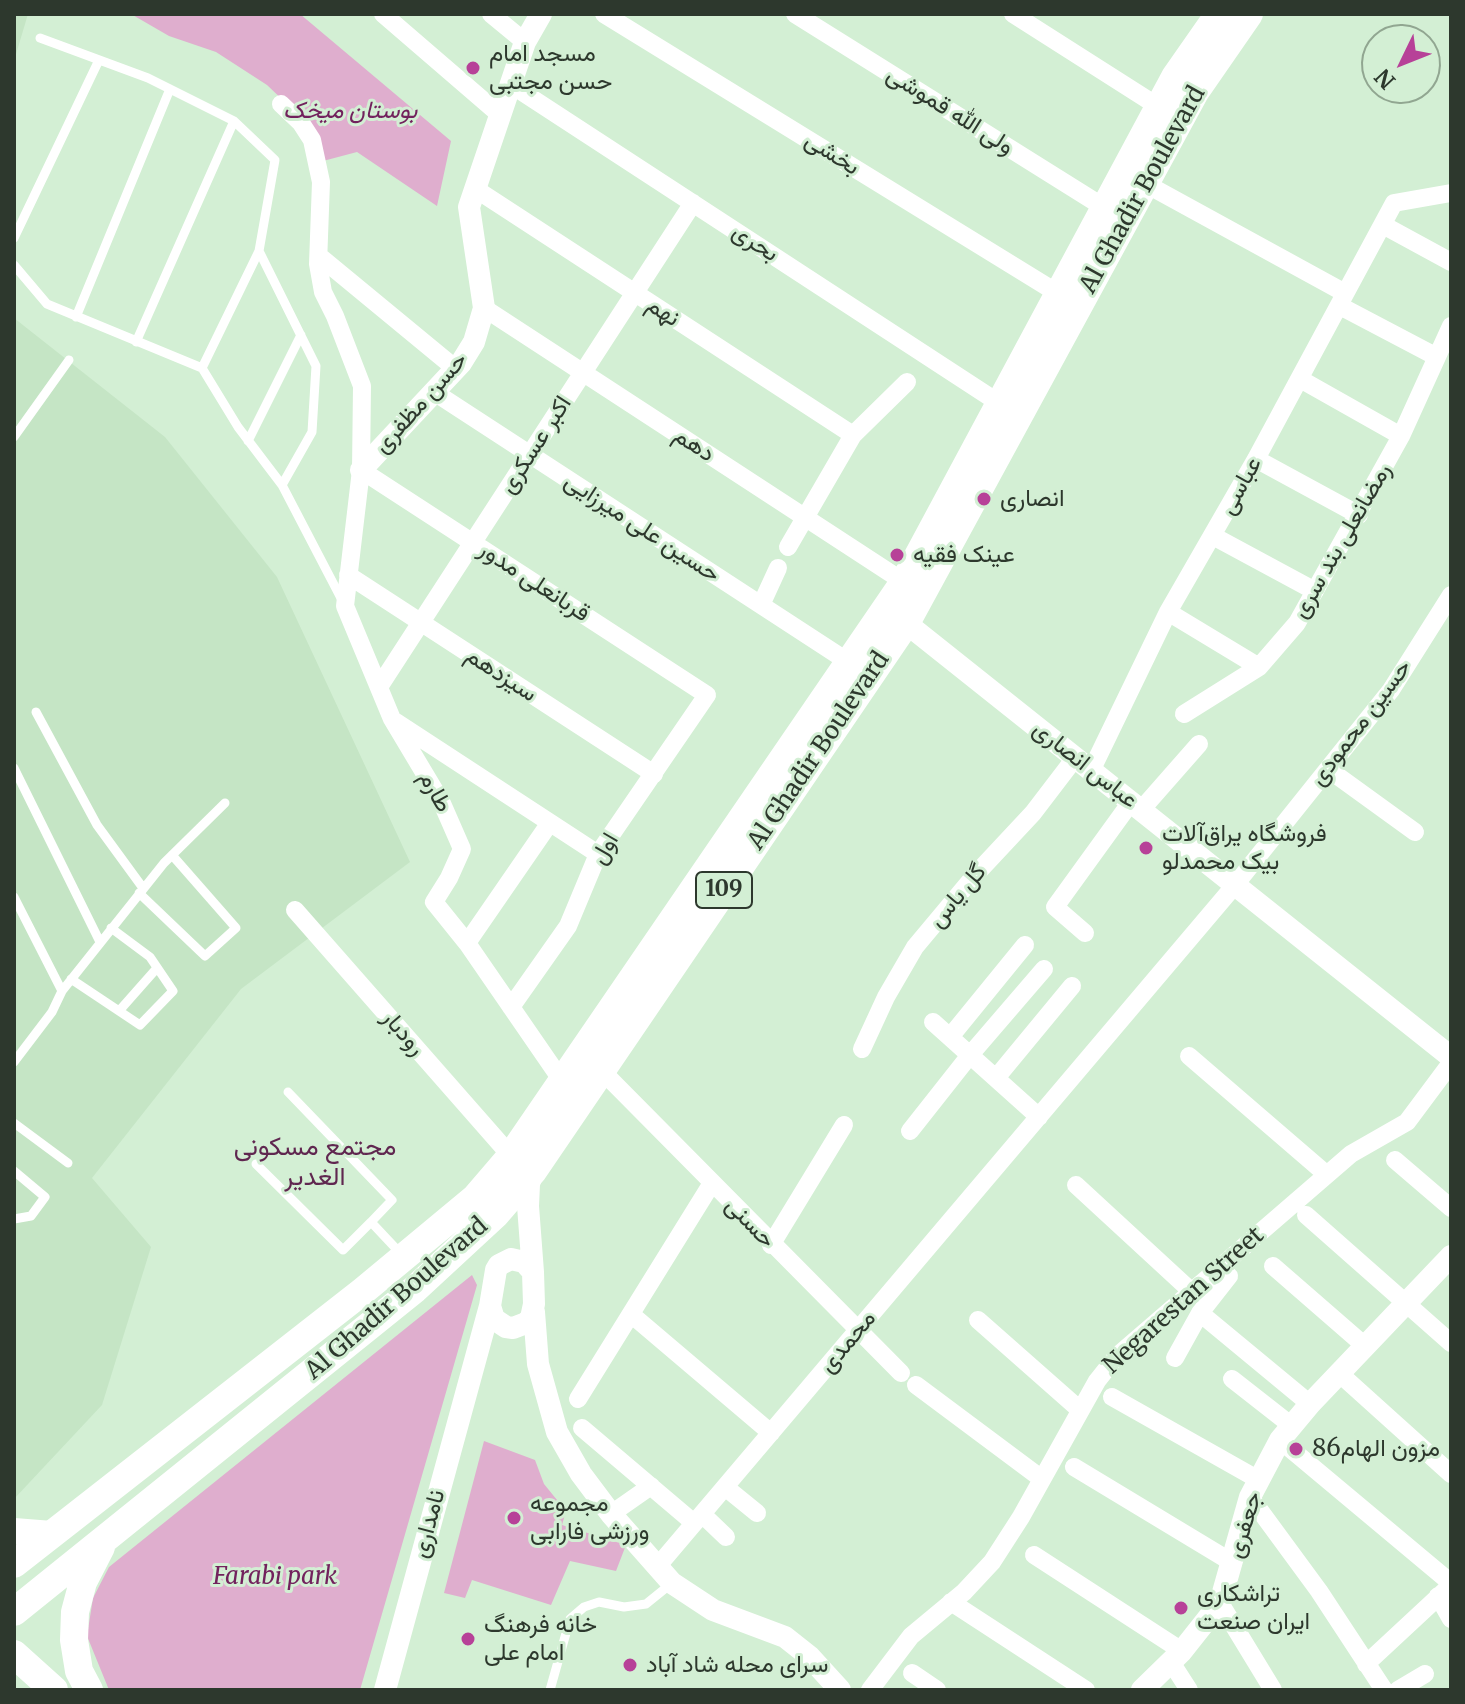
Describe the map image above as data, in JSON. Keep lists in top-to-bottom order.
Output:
{
  "streets": {
    "main road": ["Al Ghadir Boulevard", "109"],
    "street": [
      "ولی الله قموشی",
      "بخشی",
      "بحری",
      "نهم",
      "حسن مظفری",
      "اکبر عسکری",
      "دهم",
      "عباسی",
      "حسین علی میرزایی",
      "رمضانعلی بند سری",
      "قربانعلی مدور",
      "سیزدهم",
      "حسین محمودی",
      "عباس انصاری",
      "طارم",
      "اول",
      "گل یاس",
      "رودبار",
      "حسنی",
      "Negarestan Street",
      "محمدی",
      "نامداری",
      "جعفری"
    ]
  },
  "crossings": [
    ["ولی الله قموشی", "Al Ghadir Boulevard"],
    ["بخشی", "Al Ghadir Boulevard"],
    ["Al Ghadir Boulevard", "بحری"],
    ["Al Ghadir Boulevard", "دهم"],
    ["Al Ghadir Boulevard", "حسین علی میرزایی"],
    ["Al Ghadir Boulevard", "عباس انصاری"],
    ["Al Ghadir Boulevard", "طارم"],
    ["Al Ghadir Boulevard", "رودبار"],
    ["Al Ghadir Boulevard", "حسنی"],
    ["بحری", "حسن مظفری"],
    ["بحری", "اکبر عسکری"],
    ["نهم", "حسن مظفری"],
    ["نهم", "اکبر عسکری"],
    ["حسن مظفری", "دهم"],
    ["حسن مظفری", "حسین علی میرزایی"],
    ["حسن مظفری", "قربانعلی مدور"],
    ["حسن مظفری", "طارم"],
    ["اکبر عسکری", "دهم"],
    ["اکبر عسکری", "حسین علی میرزایی"],
    ["اکبر عسکری", "قربانعلی مدور"],
    ["اکبر عسکری", "سیزدهم"],
    ["اکبر عسکری", "طارم"],
    ["عباسی", "عباس انصاری"],
    ["عباسی", "گل یاس"],
    ["قربانعلی مدور", "طارم"],
    ["قربانعلی مدور", "اول"],
    ["سیزدهم", "طارم"],
    ["سیزدهم", "اول"],
    ["حسین محمودی", "عباس انصاری"],
    ["حسین محمودی", "محمدی"],
    ["عباس انصاری", "گل یاس"],
    ["عباس انصاری", "Negarestan Street"],
    ["عباس انصاری", "محمدی"],
    ["طارم", "اول"],
    ["حسنی", "محمدی"]
  ],
  "districts": ["مجتمع مسکونی الغدیر"],
  "parks": ["بوستان میخک", "Farabi park"],
  "places": [
    "مسجد امام حسن مجتبی",
    "انصاری",
    "عینک فقیه",
    "فروشگاه یراق‌آلات بیک محمدلو",
    "مزون الهام86",
    "مجموعه ورزشی فارابی",
    "تراشکاری ایران صنعت",
    "خانه فرهنگ امام علی",
    "سرای محله شاد آباد"
  ],
  "north": "bottom left"
}
